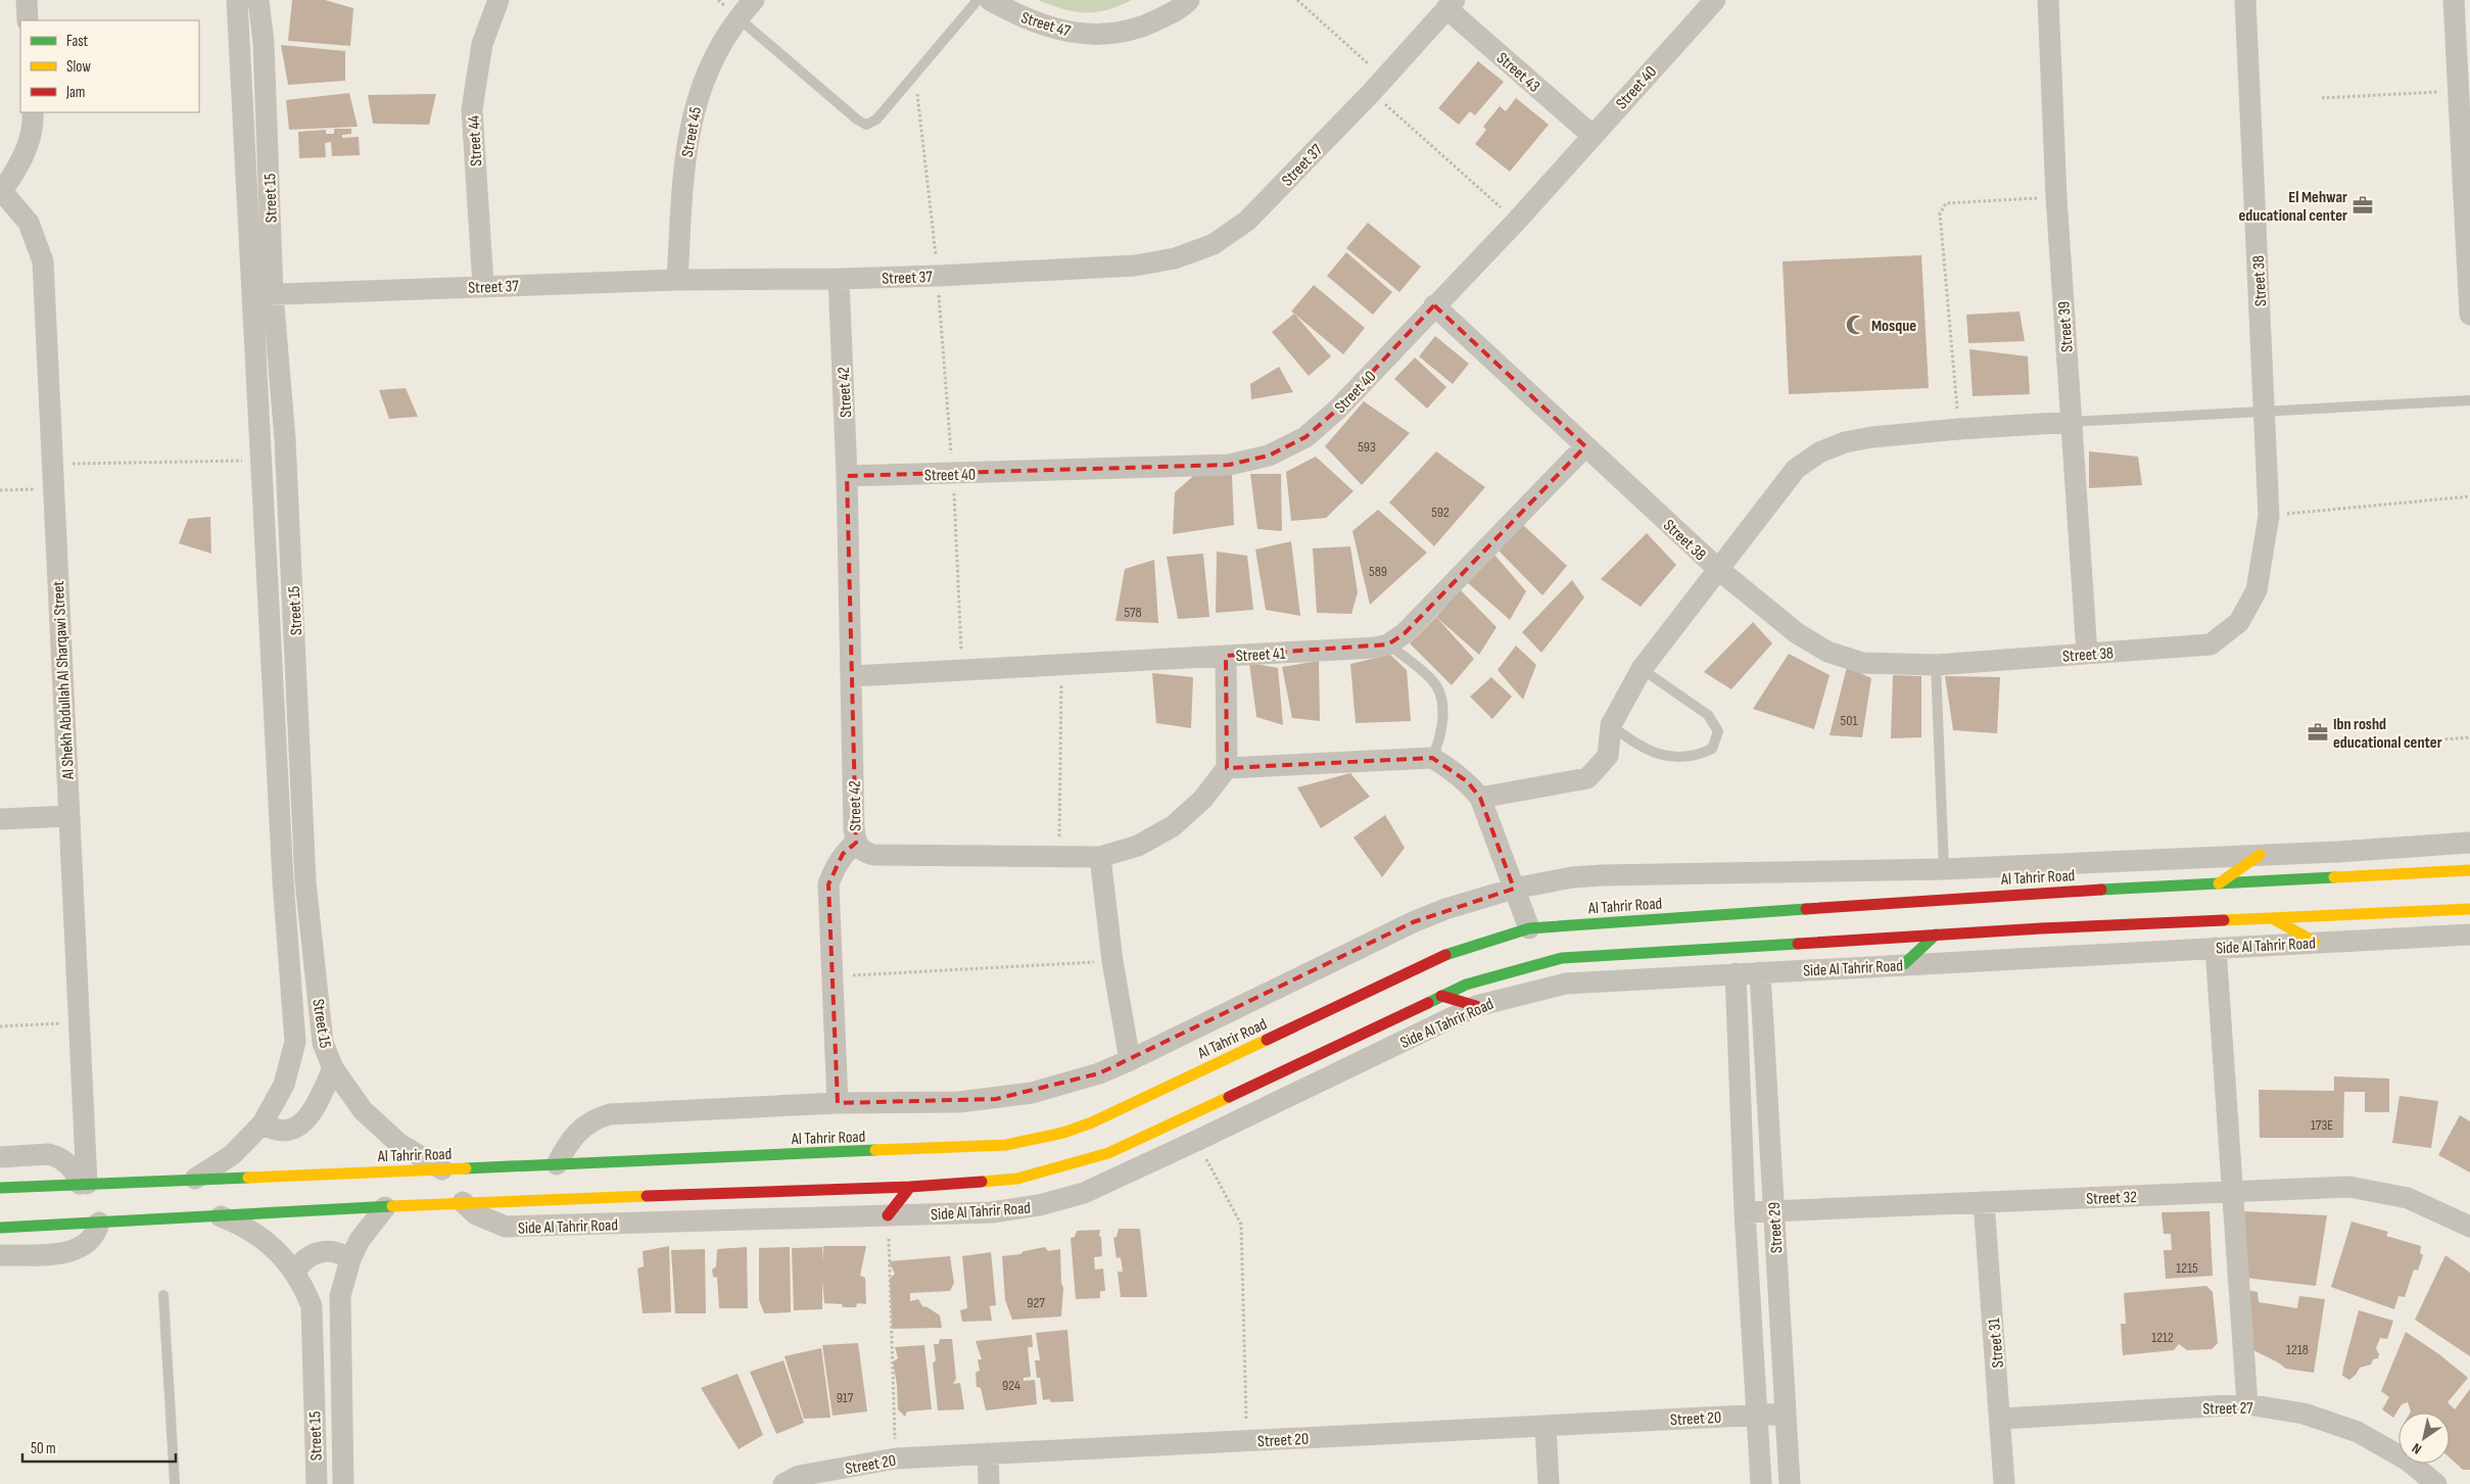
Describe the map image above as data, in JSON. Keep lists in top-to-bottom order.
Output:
{
  "streets": {
    "street": [
      "Street 47",
      "Street 43",
      "Street 40",
      "Street 45",
      "Street 44",
      "Street 37",
      "Street 15",
      "Street 38",
      "Street 39",
      "Street 42",
      "Street 41",
      "Al Shekh Abdullah Al Sharqawi Street",
      "Al Tahrir Road",
      "Side Al Tahrir Road",
      "Street 32",
      "Street 29",
      "Street 31",
      "Street 27",
      "Street 20"
    ]
  },
  "crossings": [
    ["Street 43", "Street 40"],
    ["Street 43", "Street 37"],
    ["Street 40", "Street 38"],
    ["Street 40", "Street 42"],
    ["Street 45", "Street 37"],
    ["Street 44", "Street 37"],
    ["Street 37", "Street 15"],
    ["Street 37", "Street 42"],
    ["Street 15", "Al Tahrir Road"],
    ["Street 38", "Street 39"],
    ["Street 38", "Street 41"],
    ["Street 42", "Street 41"],
    ["Al Shekh Abdullah Al Sharqawi Street", "Al Tahrir Road"],
    ["Side Al Tahrir Road", "Street 29"],
    ["Street 32", "Street 29"],
    ["Street 32", "Street 31"],
    ["Street 29", "Street 20"],
    ["Street 31", "Street 27"]
  ],
  "places": {
    "office": ["El Mehwar educational center", "Ibn roshd educational center"],
    "mosque": ["Mosque"]
  },
  "house_numbers": [
    "593",
    "592",
    "589",
    "578",
    "501",
    "173E",
    "1215",
    "927",
    "1212",
    "1218",
    "924",
    "917"
  ],
  "legend": ["Fast", "Slow", "Jam"],
  "scale_bar": "50 m",
  "north": "bottom left"
}
